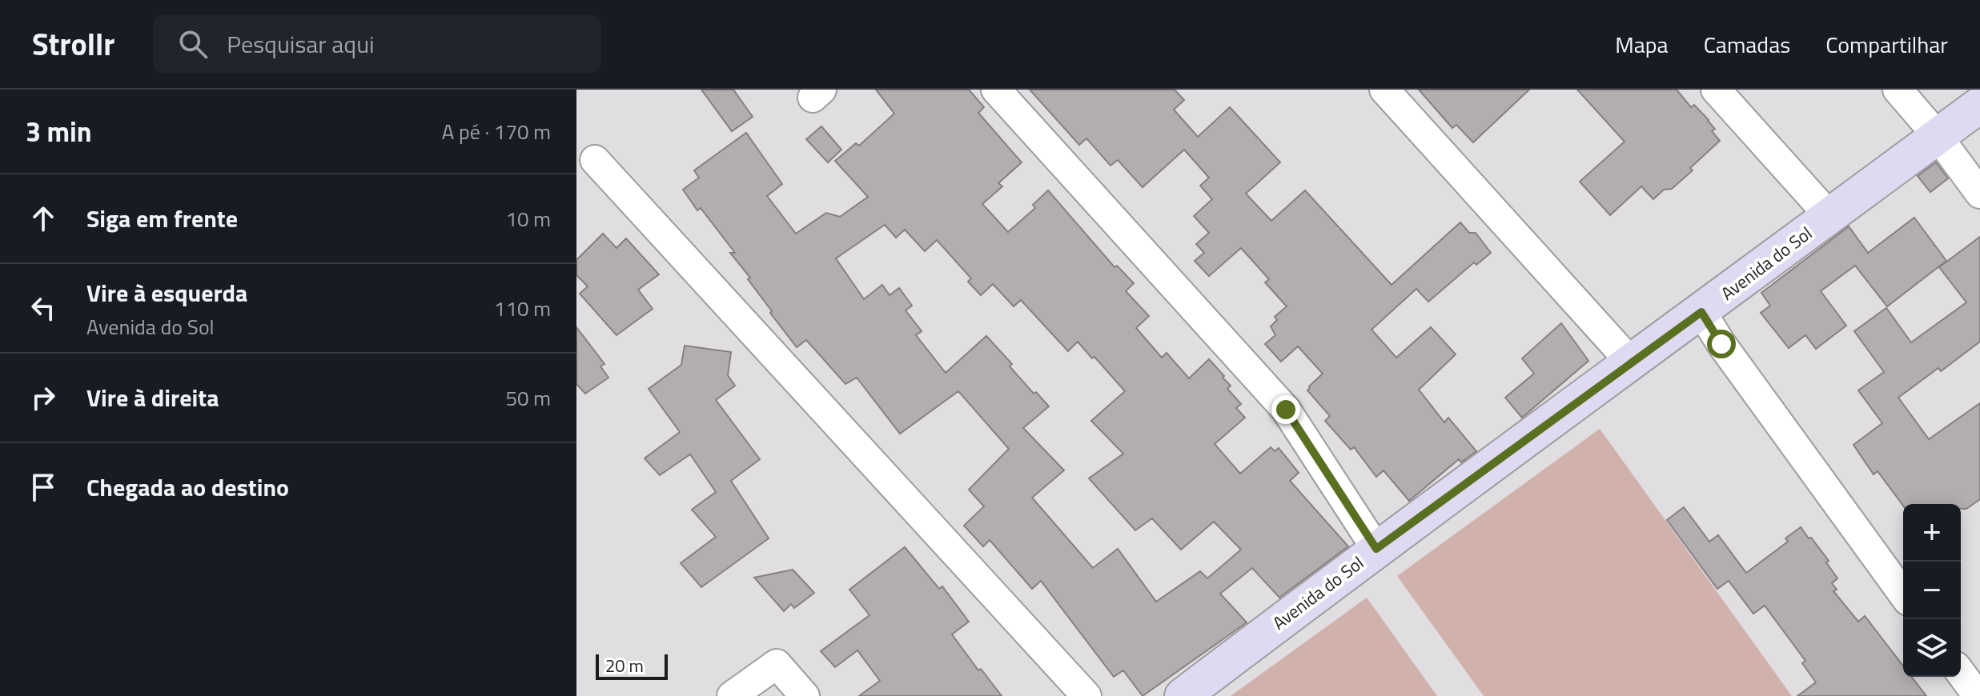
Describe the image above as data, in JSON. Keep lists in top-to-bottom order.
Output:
{
  "streets": {
    "street": ["Avenida do Sol"]
  },
  "scale_bar": "20 m",
  "page": {
    "header": "Strollr",
    "search": "Pesquisar aqui",
    "nav": ["Mapa", "Camadas", "Compartilhar"],
    "heading": ["3 min", "A pé · 170 m"],
    "list": [
      ["Siga em frente", "10 m"],
      ["Vire à esquerda", "Avenida do Sol", "110 m"],
      ["Vire à direita", "50 m"],
      "Chegada ao destino"
    ],
    "map_buttons": ["+", "−"],
    "scale": "20 m"
  }
}
